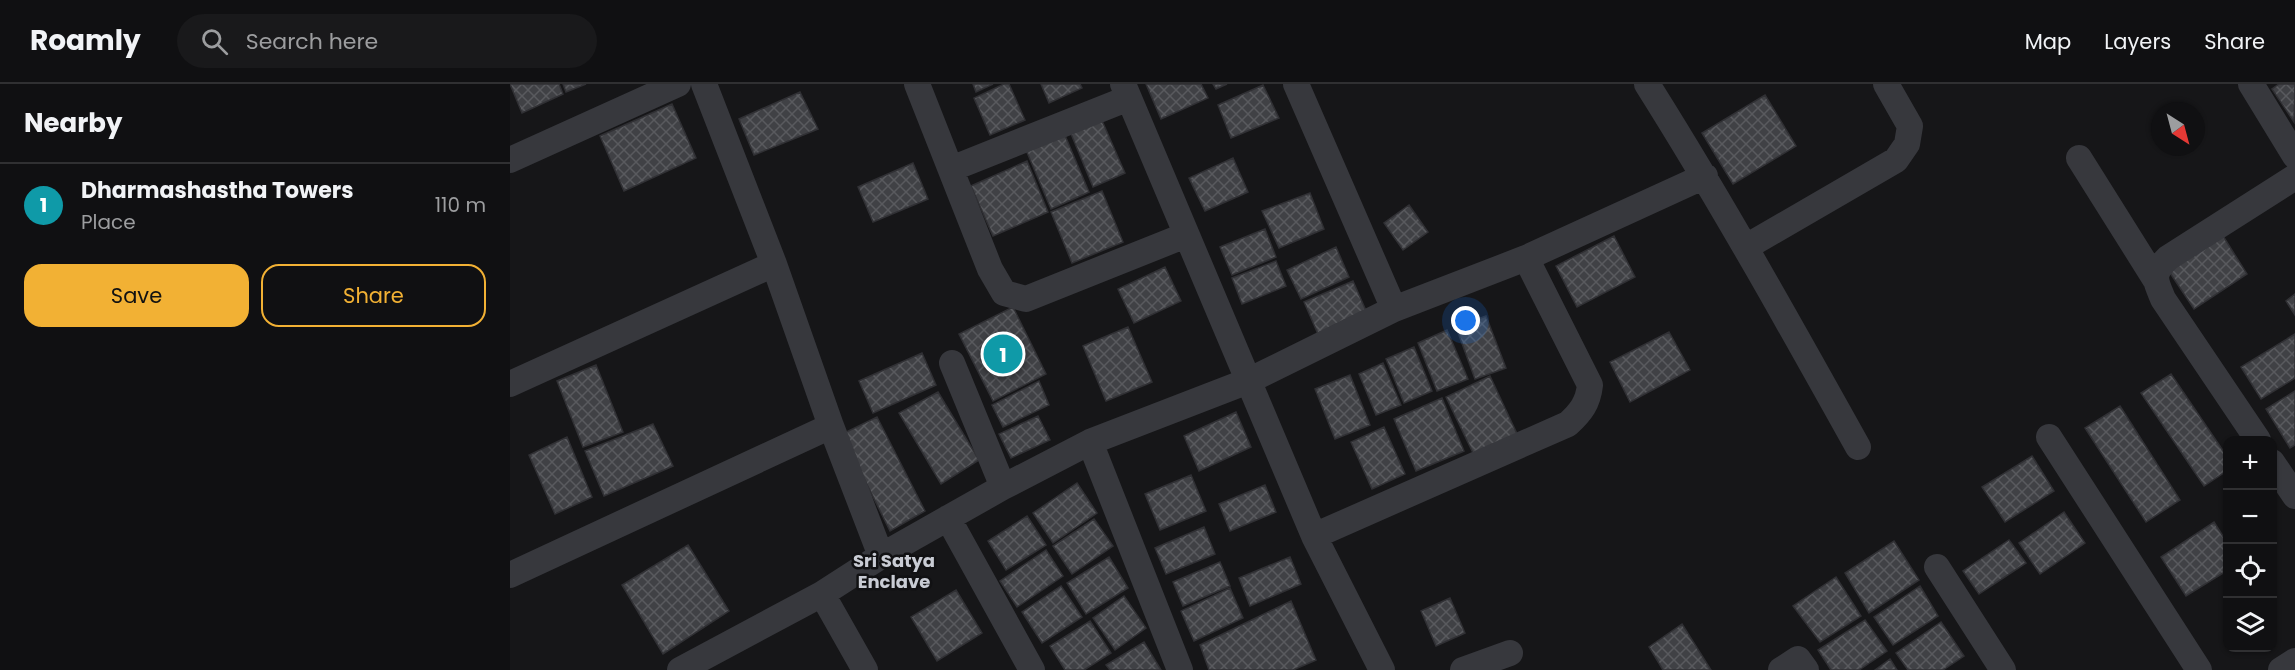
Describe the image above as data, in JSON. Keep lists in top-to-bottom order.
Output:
{
  "districts": ["Sri Satya Enclave"],
  "north": "bottom right",
  "page": {
    "header": "Roamly",
    "search": "Search here",
    "nav": ["Map", "Layers", "Share"],
    "heading": "Nearby",
    "list": [
      {
        "mark": "1",
        "name": "Dharmashastha Towers",
        "note": "Place",
        "value": "110 m"
      }
    ],
    "buttons": ["Save", "Share"],
    "pins": "1",
    "map_buttons": ["+", "−"]
  }
}
